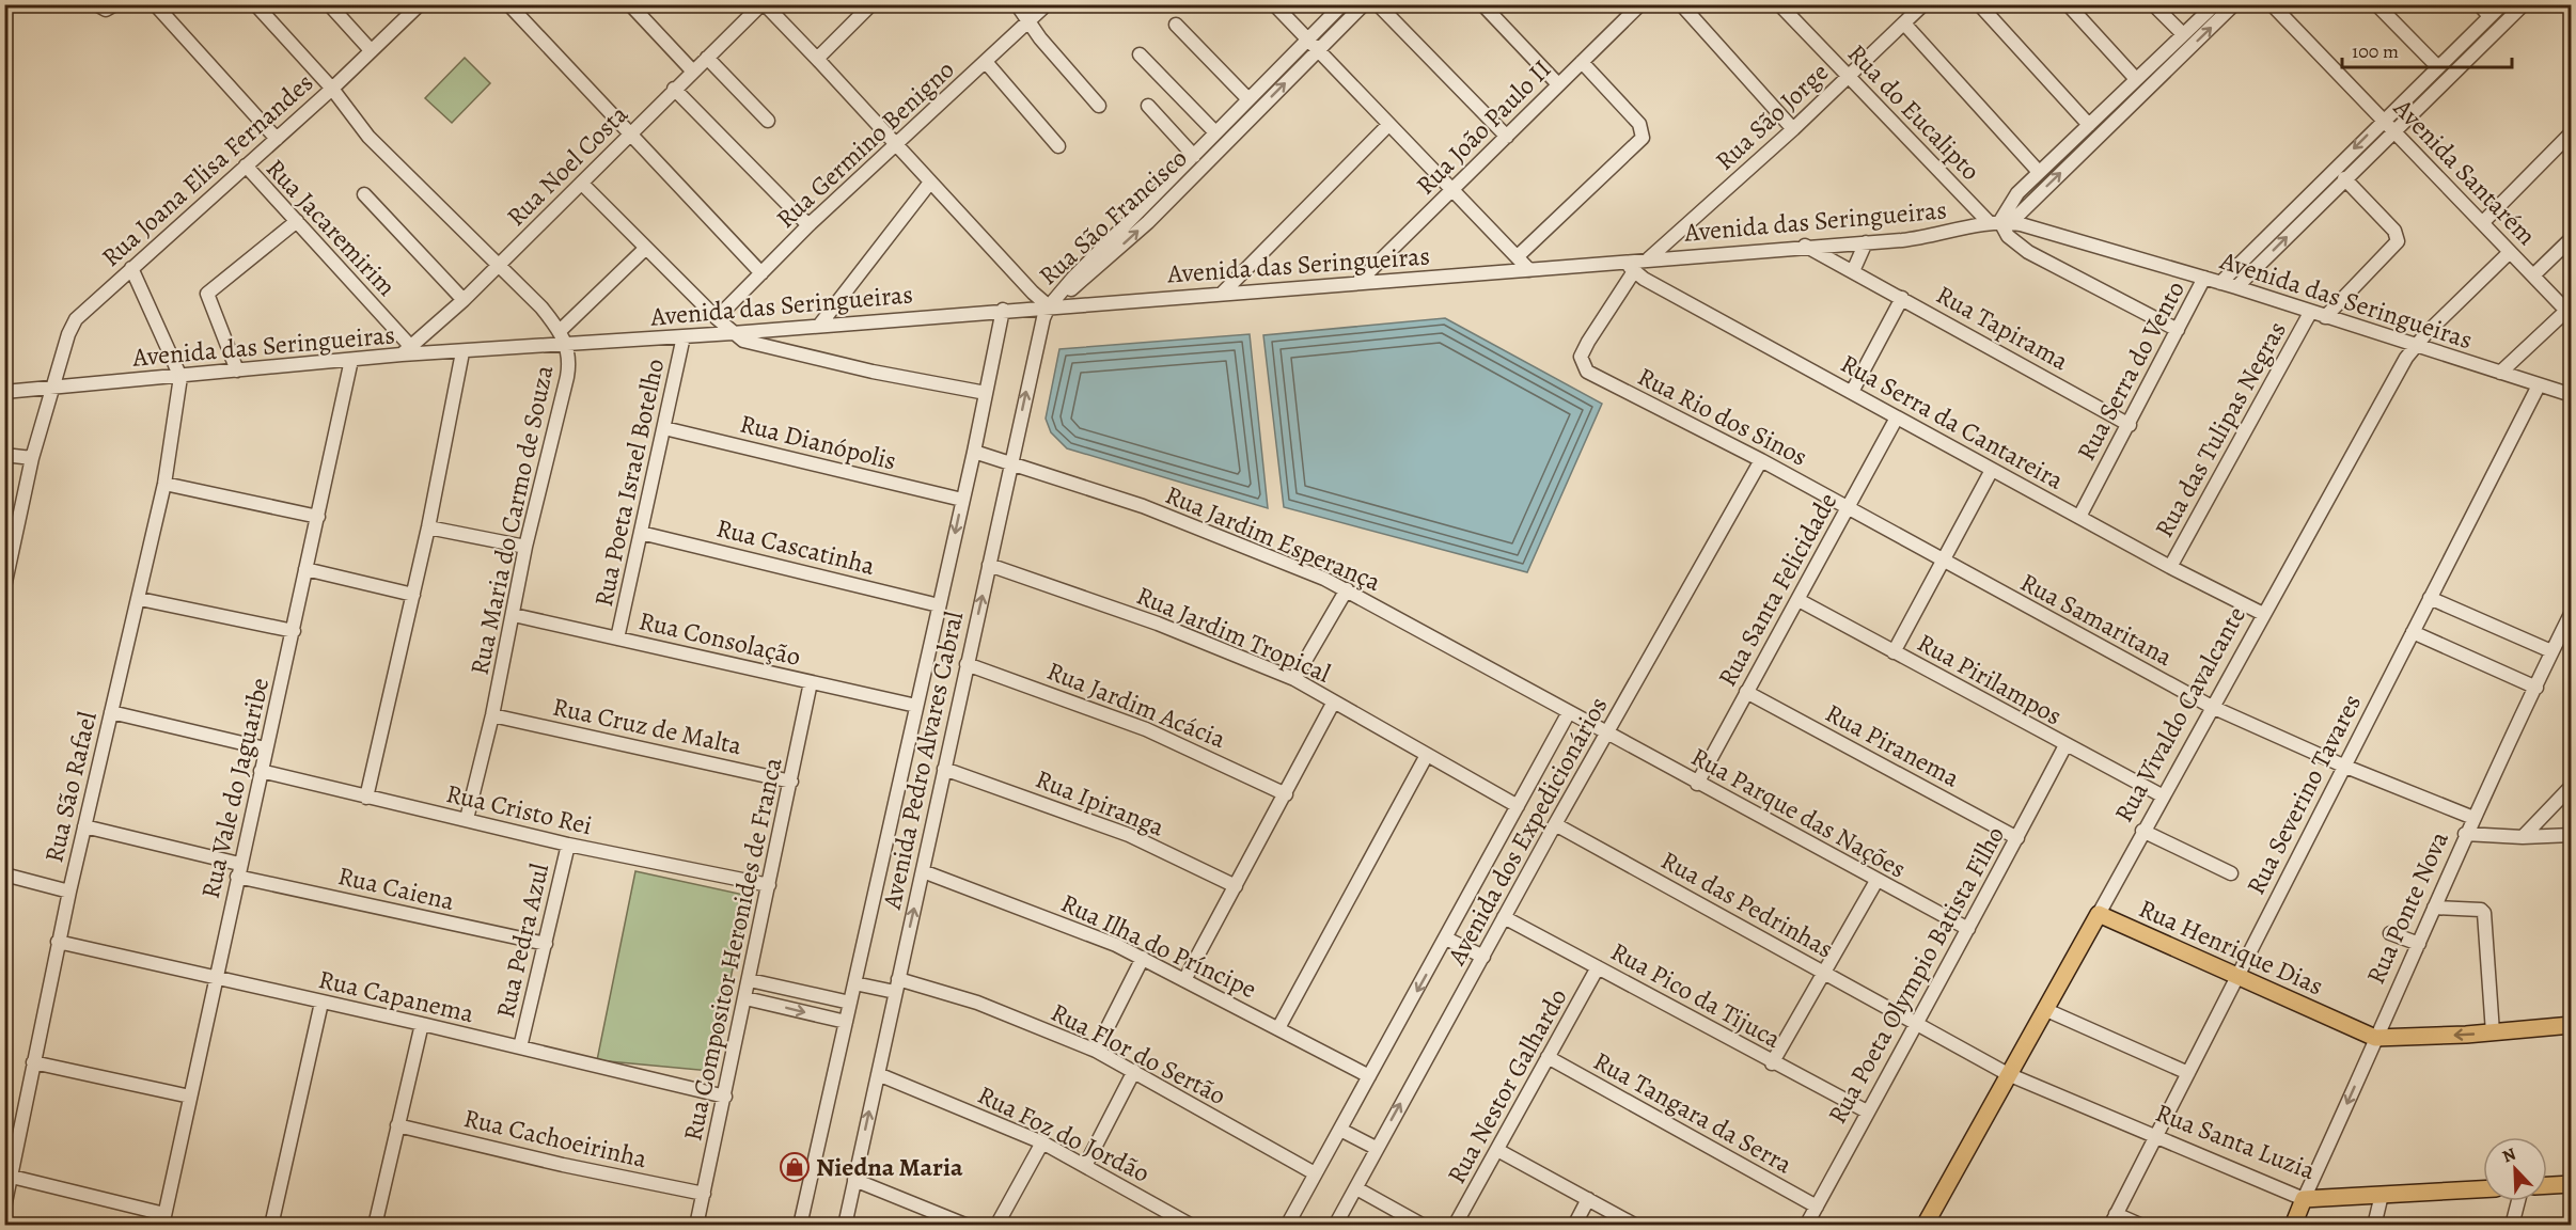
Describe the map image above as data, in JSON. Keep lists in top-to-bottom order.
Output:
{
  "streets": {
    "main road": [
      "Rua Vivaldo Cavalcante",
      "Rua Ponte Nova",
      "Rua Henrique Dias",
      "Rua Santa Luzia"
    ],
    "street": [
      "Rua do Eucalipto",
      "Rua São Jorge",
      "Rua João Paulo II",
      "Rua Germino Benigno",
      "Rua Noel Costa",
      "Rua Joana Elisa Fernandes",
      "Avenida Santarém",
      "Rua São Francisco",
      "Avenida das Seringueiras",
      "Rua Jacaremirim",
      "Rua Tapirama",
      "Rua Serra do Vento",
      "Rua Rio dos Sinos",
      "Rua Serra da Cantareira",
      "Rua das Tulipas Negras",
      "Rua Dianópolis",
      "Rua Poeta Israel Botelho",
      "Rua Maria do Carmo de Souza",
      "Rua Jardim Esperança",
      "Rua Cascatinha",
      "Rua Santa Felicidade",
      "Rua Samaritana",
      "Rua Jardim Tropical",
      "Rua Consolação",
      "Rua Pirilampos",
      "Rua Jardim Acácia",
      "Rua Cruz de Malta",
      "Rua Piranema",
      "Avenida Pedro Alvares Cabral",
      "Rua São Rafael",
      "Rua Vale do Jaguaribe",
      "Rua Severino Tavares",
      "Rua Ipiranga",
      "Rua Cristo Rei",
      "Rua Parque das Nações",
      "Avenida dos Expedicionários",
      "Rua Caiena",
      "Rua das Pedrinhas",
      "Rua Pedra Azul",
      "Rua Ilha do Príncipe",
      "Rua Compositor Heronides de Franca",
      "Rua Poeta Olympio Batista Filho",
      "Rua Pico da Tijuca",
      "Rua Capanema",
      "Rua Flor do Sertão",
      "Rua Nestor Galhardo",
      "Rua Tangara da Serra",
      "Rua Foz do Jordão",
      "Rua Cachoeirinha"
    ]
  },
  "crossings": [
    ["Rua do Eucalipto", "Rua São Jorge"],
    ["Rua do Eucalipto", "Avenida das Seringueiras"],
    ["Rua do Eucalipto", "Rua Serra do Vento"],
    ["Rua São Jorge", "Avenida das Seringueiras"],
    ["Rua João Paulo II", "Avenida das Seringueiras"],
    ["Rua Noel Costa", "Avenida das Seringueiras"],
    ["Rua Noel Costa", "Rua Jacaremirim"],
    ["Rua Noel Costa", "Rua Maria do Carmo de Souza"],
    ["Rua Joana Elisa Fernandes", "Avenida das Seringueiras"],
    ["Rua Joana Elisa Fernandes", "Rua Jacaremirim"],
    ["Rua Joana Elisa Fernandes", "Rua Maria do Carmo de Souza"],
    ["Avenida Santarém", "Rua Vivaldo Cavalcante"],
    ["Rua São Francisco", "Avenida das Seringueiras"],
    ["Rua São Francisco", "Avenida Pedro Alvares Cabral"],
    ["Avenida das Seringueiras", "Rua Jacaremirim"],
    ["Avenida das Seringueiras", "Rua Tapirama"],
    ["Avenida das Seringueiras", "Rua Serra do Vento"],
    ["Avenida das Seringueiras", "Rua Rio dos Sinos"],
    ["Avenida das Seringueiras", "Rua Serra da Cantareira"],
    ["Avenida das Seringueiras", "Rua das Tulipas Negras"],
    ["Avenida das Seringueiras", "Rua Poeta Israel Botelho"],
    ["Avenida das Seringueiras", "Rua Maria do Carmo de Souza"],
    ["Avenida das Seringueiras", "Rua Vivaldo Cavalcante"],
    ["Avenida das Seringueiras", "Avenida Pedro Alvares Cabral"],
    ["Avenida das Seringueiras", "Rua São Rafael"],
    ["Avenida das Seringueiras", "Rua Vale do Jaguaribe"],
    ["Avenida das Seringueiras", "Rua Severino Tavares"],
    ["Rua Tapirama", "Rua Serra do Vento"],
    ["Rua Serra do Vento", "Rua Serra da Cantareira"],
    ["Rua Rio dos Sinos", "Rua Serra da Cantareira"],
    ["Rua Rio dos Sinos", "Rua Santa Felicidade"],
    ["Rua Rio dos Sinos", "Rua Samaritana"],
    ["Rua Rio dos Sinos", "Avenida dos Expedicionários"],
    ["Rua Serra da Cantareira", "Rua das Tulipas Negras"],
    ["Rua Serra da Cantareira", "Rua Santa Felicidade"],
    ["Rua Serra da Cantareira", "Rua Vivaldo Cavalcante"],
    ["Rua Dianópolis", "Rua Poeta Israel Botelho"],
    ["Rua Dianópolis", "Avenida Pedro Alvares Cabral"],
    ["Rua Poeta Israel Botelho", "Rua Cascatinha"],
    ["Rua Poeta Israel Botelho", "Rua Consolação"],
    ["Rua Maria do Carmo de Souza", "Rua Consolação"],
    ["Rua Maria do Carmo de Souza", "Rua Cruz de Malta"],
    ["Rua Maria do Carmo de Souza", "Rua Cristo Rei"],
    ["Rua Jardim Esperança", "Avenida Pedro Alvares Cabral"],
    ["Rua Jardim Esperança", "Rua Parque das Nações"],
    ["Rua Jardim Esperança", "Avenida dos Expedicionários"],
    ["Rua Cascatinha", "Avenida Pedro Alvares Cabral"],
    ["Rua Santa Felicidade", "Rua Samaritana"],
    ["Rua Santa Felicidade", "Rua Pirilampos"],
    ["Rua Santa Felicidade", "Rua Piranema"],
    ["Rua Santa Felicidade", "Rua Parque das Nações"],
    ["Rua Samaritana", "Rua Vivaldo Cavalcante"],
    ["Rua Samaritana", "Rua Severino Tavares"],
    ["Rua Samaritana", "Rua Ponte Nova"],
    ["Rua Jardim Tropical", "Avenida Pedro Alvares Cabral"],
    ["Rua Jardim Tropical", "Avenida dos Expedicionários"],
    ["Rua Consolação", "Avenida Pedro Alvares Cabral"],
    ["Rua Consolação", "Rua Compositor Heronides de Franca"],
    ["Rua Pirilampos", "Rua Vivaldo Cavalcante"],
    ["Rua Pirilampos", "Rua Poeta Olympio Batista Filho"],
    ["Rua Jardim Acácia", "Avenida Pedro Alvares Cabral"],
    ["Rua Vivaldo Cavalcante", "Rua das Pedrinhas"],
    ["Rua Vivaldo Cavalcante", "Rua Henrique Dias"],
    ["Rua Vivaldo Cavalcante", "Rua Santa Luzia"],
    ["Rua Cruz de Malta", "Rua Compositor Heronides de Franca"],
    ["Rua Piranema", "Rua Poeta Olympio Batista Filho"],
    ["Avenida Pedro Alvares Cabral", "Rua Ipiranga"],
    ["Avenida Pedro Alvares Cabral", "Rua Ilha do Príncipe"],
    ["Avenida Pedro Alvares Cabral", "Rua Flor do Sertão"],
    ["Avenida Pedro Alvares Cabral", "Rua Foz do Jordão"],
    ["Rua São Rafael", "Rua Caiena"],
    ["Rua São Rafael", "Rua Capanema"],
    ["Rua Vale do Jaguaribe", "Rua Cristo Rei"],
    ["Rua Vale do Jaguaribe", "Rua Caiena"],
    ["Rua Vale do Jaguaribe", "Rua Capanema"],
    ["Rua Severino Tavares", "Rua Henrique Dias"],
    ["Rua Severino Tavares", "Rua Santa Luzia"],
    ["Rua Cristo Rei", "Rua Pedra Azul"],
    ["Rua Cristo Rei", "Rua Compositor Heronides de Franca"],
    ["Rua Parque das Nações", "Avenida dos Expedicionários"],
    ["Rua Parque das Nações", "Rua Poeta Olympio Batista Filho"],
    ["Avenida dos Expedicionários", "Rua das Pedrinhas"],
    ["Avenida dos Expedicionários", "Rua Ilha do Príncipe"],
    ["Avenida dos Expedicionários", "Rua Pico da Tijuca"],
    ["Avenida dos Expedicionários", "Rua Flor do Sertão"],
    ["Rua Caiena", "Rua Pedra Azul"],
    ["Rua das Pedrinhas", "Rua Poeta Olympio Batista Filho"],
    ["Rua das Pedrinhas", "Rua Santa Luzia"],
    ["Rua Ponte Nova", "Rua Henrique Dias"],
    ["Rua Ponte Nova", "Rua Santa Luzia"],
    ["Rua Pedra Azul", "Rua Capanema"],
    ["Rua Compositor Heronides de Franca", "Rua Capanema"],
    ["Rua Compositor Heronides de Franca", "Rua Cachoeirinha"],
    ["Rua Poeta Olympio Batista Filho", "Rua Pico da Tijuca"],
    ["Rua Poeta Olympio Batista Filho", "Rua Tangara da Serra"],
    ["Rua Pico da Tijuca", "Rua Nestor Galhardo"],
    ["Rua Nestor Galhardo", "Rua Tangara da Serra"]
  ],
  "places": {
    "shop": ["Niedna Maria"]
  },
  "scale_bar": "100 m",
  "north": "top left"
}
